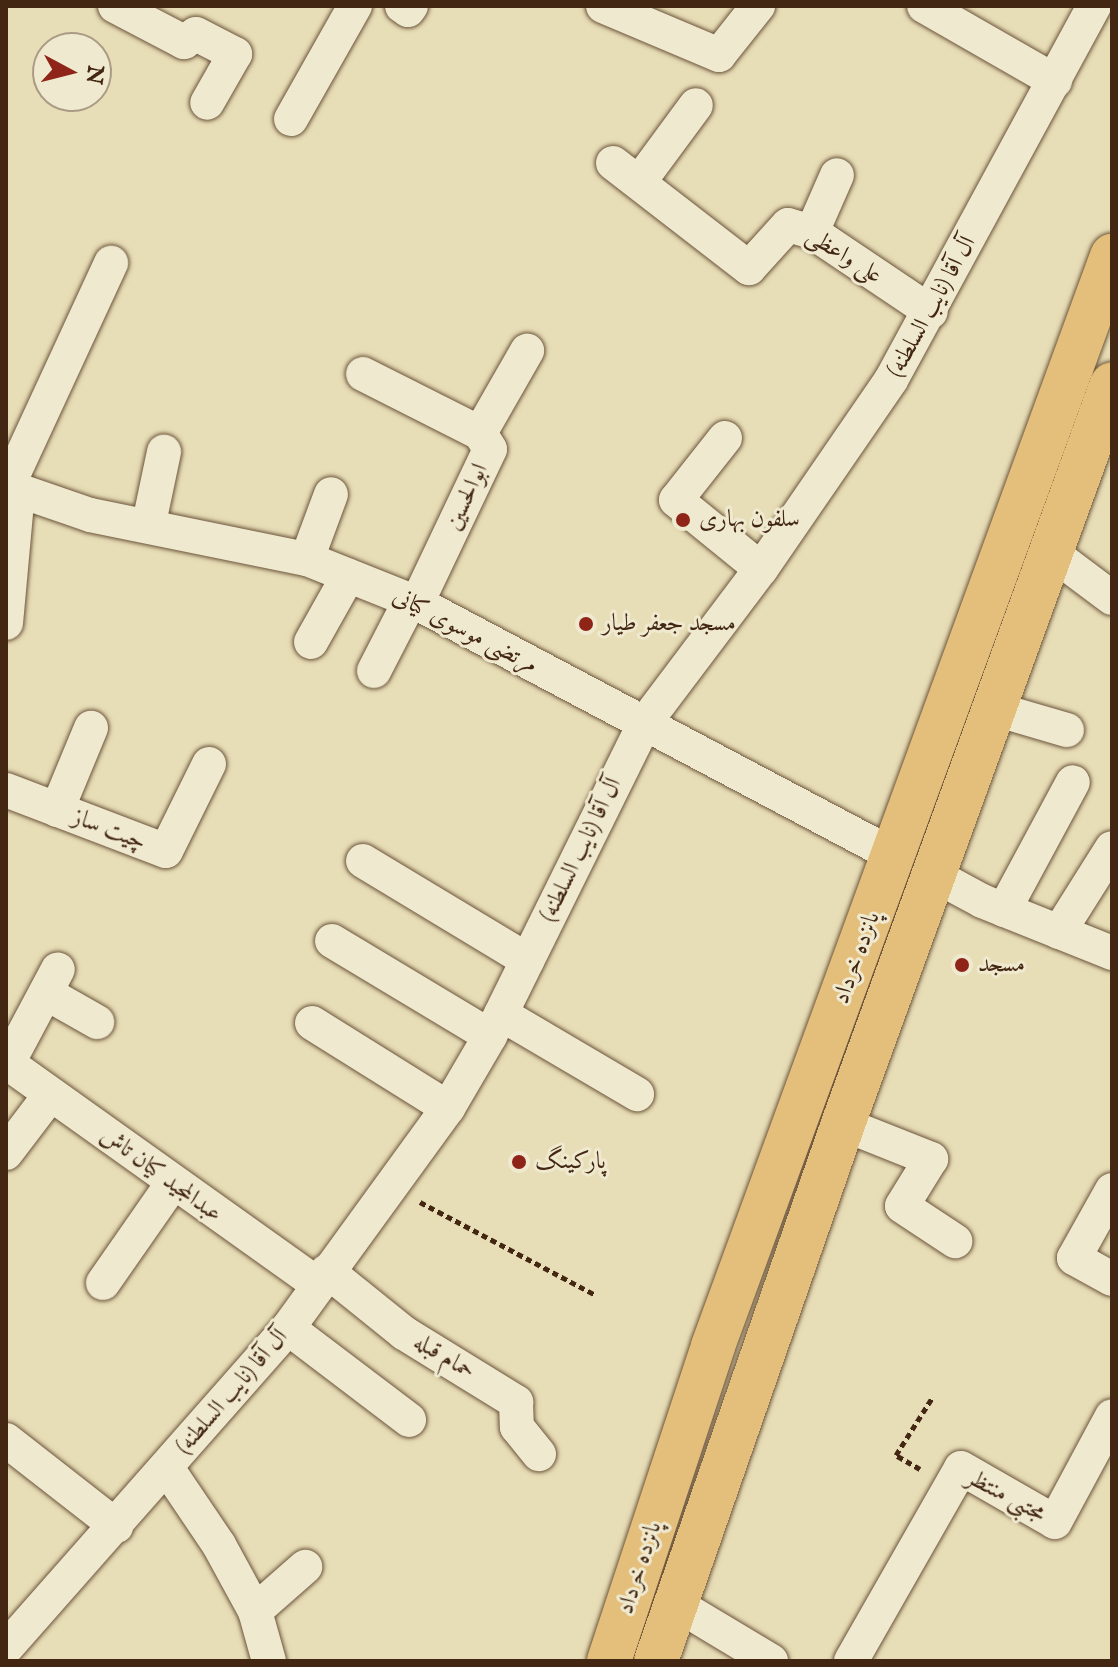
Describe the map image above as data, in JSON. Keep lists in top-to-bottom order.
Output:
{
  "streets": {
    "main road": ["پانزده خرداد"],
    "street": [
      "علی واعظی",
      "آل آقا (نایب السلطنه)",
      "ابوالحسین",
      "مرتضی موسوی کیانی",
      "چیت ساز",
      "عبدالمجید کیان تاش",
      "حمام قبله",
      "مجتبی منتظر"
    ]
  },
  "crossings": [
    ["علی واعظی", "آل آقا (نایب السلطنه)"],
    ["آل آقا (نایب السلطنه)", "مرتضی موسوی کیانی"],
    ["آل آقا (نایب السلطنه)", "عبدالمجید کیان تاش"],
    ["آل آقا (نایب السلطنه)", "حمام قبله"],
    ["ابوالحسین", "مرتضی موسوی کیانی"],
    ["مرتضی موسوی کیانی", "پانزده خرداد"],
    ["عبدالمجید کیان تاش", "حمام قبله"]
  ],
  "places": [
    "سلفون بهاری",
    "مسجد جعفر طیار",
    "مسجد",
    "پارکینگ"
  ],
  "north": "right"
}
